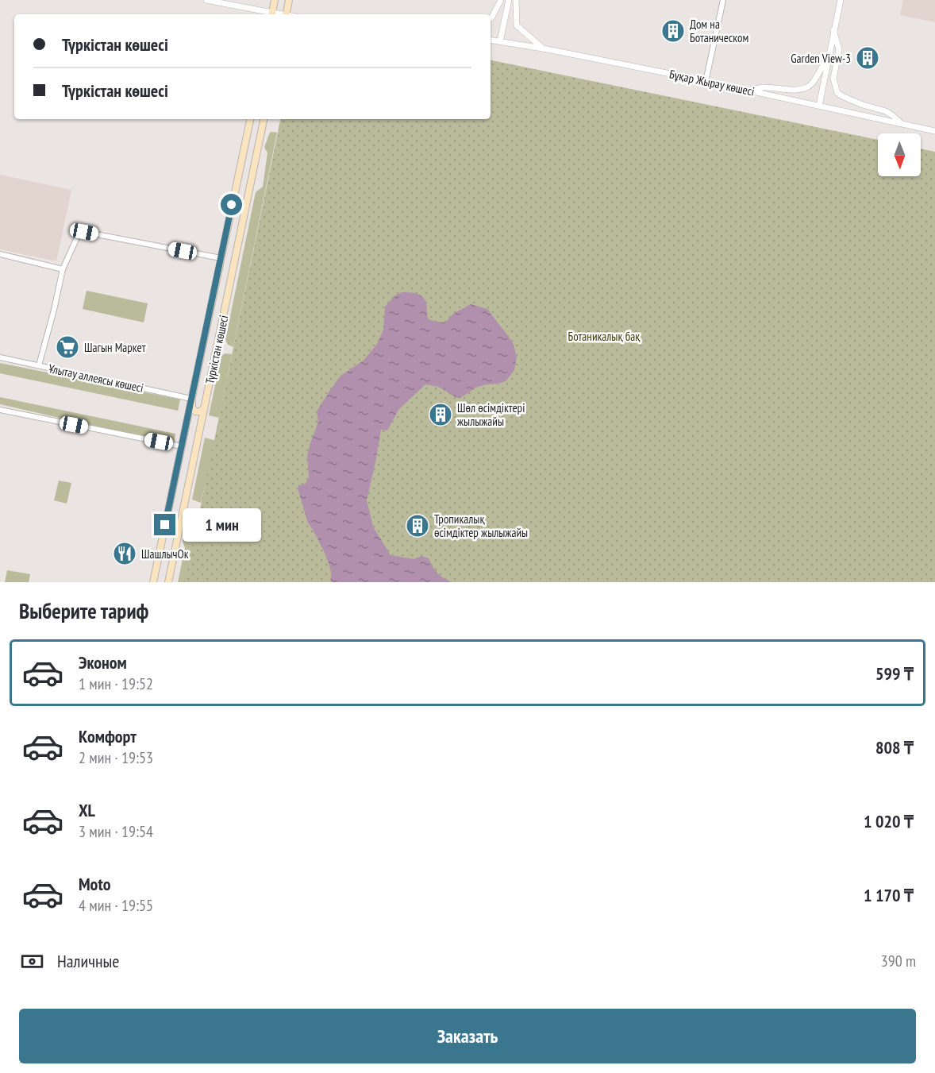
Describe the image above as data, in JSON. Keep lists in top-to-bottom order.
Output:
{
  "streets": {
    "main road": ["Түркістан көшесі"],
    "street": ["Бұқар Жырау көшесі", "Ұлытау аллеясы көшесі"]
  },
  "crossings": [
    ["Түркістан көшесі", "Ұлытау аллеясы көшесі"]
  ],
  "parks": ["Ботаникалық бақ"],
  "places": {
    "building": [
      "Дом на Ботаническом",
      "Garden View-3",
      "Шөл өсімдіктері жылыжайы",
      "Тропикалық өсімдіктер жылыжайы"
    ],
    "supermarket": ["Шагын Маркет"],
    "restaurant": ["ШашлычОк"]
  },
  "north": "bottom",
  "page": {
    "banner": ["Түркістан көшесі", "Түркістан көшесі"],
    "bubble": "1 мин",
    "heading": "Выберите тариф",
    "list": [
      {
        "name": "Эконом",
        "note": "1 мин · 19:52",
        "value": "599 ₸"
      },
      {
        "name": "Комфорт",
        "note": "2 мин · 19:53",
        "value": "808 ₸"
      },
      {
        "name": "XL",
        "note": "3 мин · 19:54",
        "value": "1 020 ₸"
      },
      {
        "name": "Moto",
        "note": "4 мин · 19:55",
        "value": "1 170 ₸"
      }
    ],
    "pay": ["Наличные", "390 m"],
    "buttons": "Заказать"
  }
}
